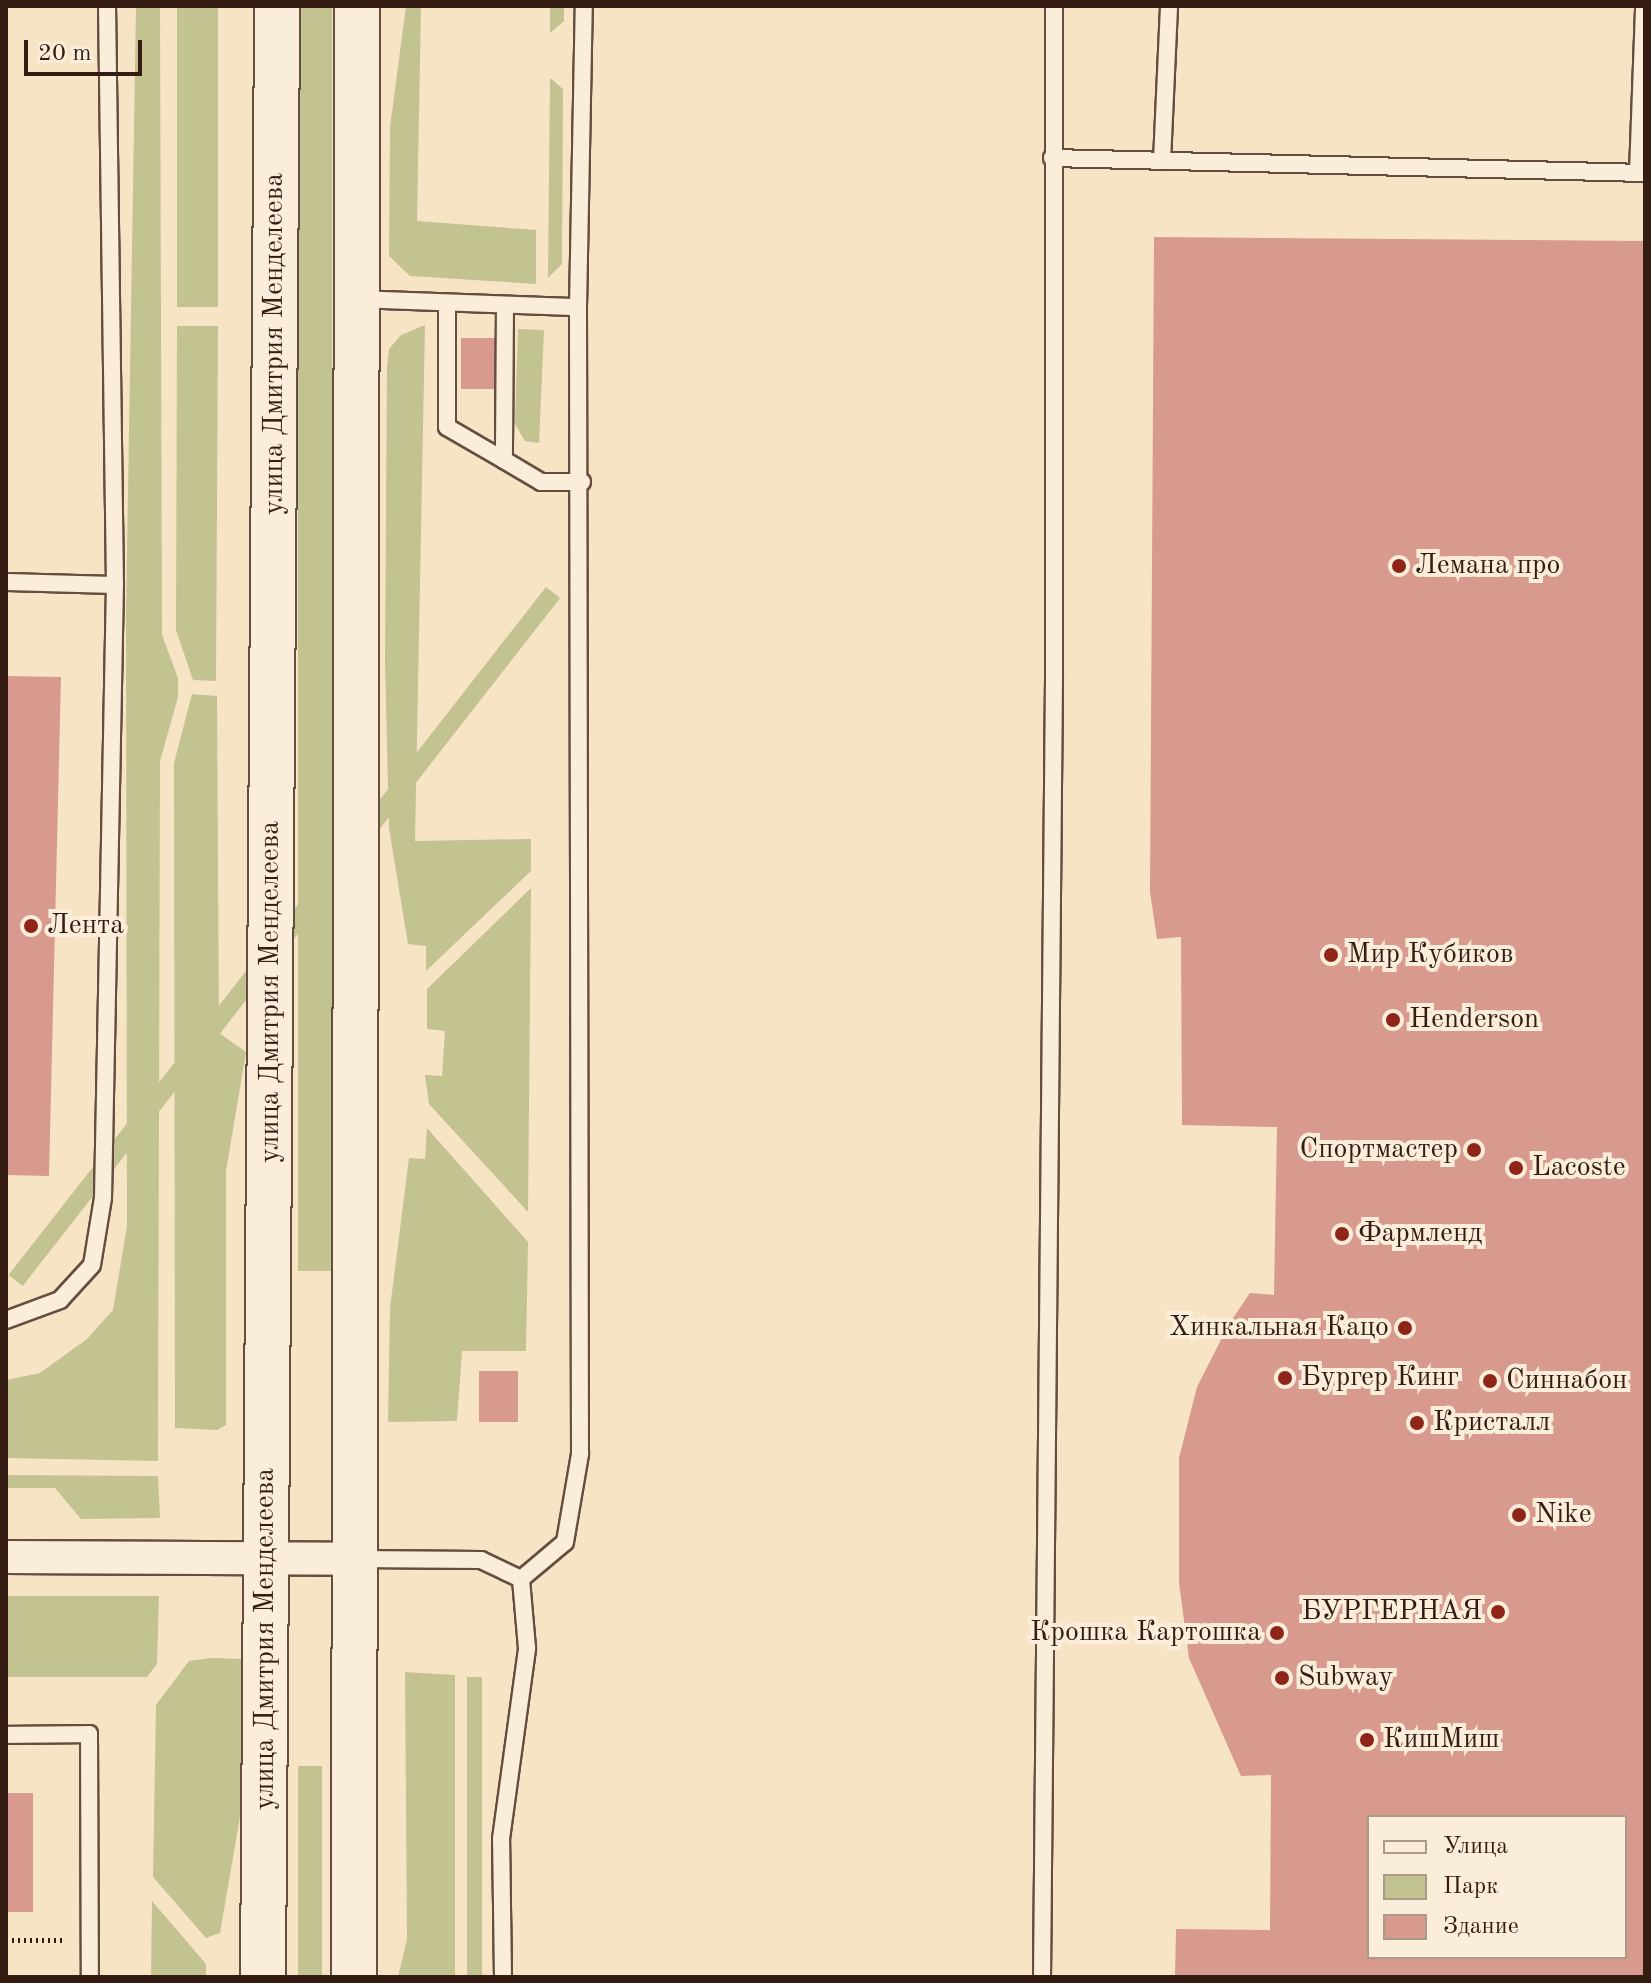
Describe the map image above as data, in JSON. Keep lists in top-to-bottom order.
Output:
{
  "streets": {
    "street": ["улица Дмитрия Менделеева"]
  },
  "places": [
    "Лемана про",
    "Лента",
    "Мир Кубиков",
    "Henderson",
    "Спортмастер",
    "Lacoste",
    "Фармленд",
    "Хинкальная Кацо",
    "Бургер Кинг",
    "Синнабон",
    "Кристалл",
    "Nike",
    "БУРГЕРНАЯ",
    "Крошка Картошка",
    "Subway",
    "КишМиш"
  ],
  "legend": ["Улица", "Парк", "Здание"],
  "scale_bar": "20 m"
}
